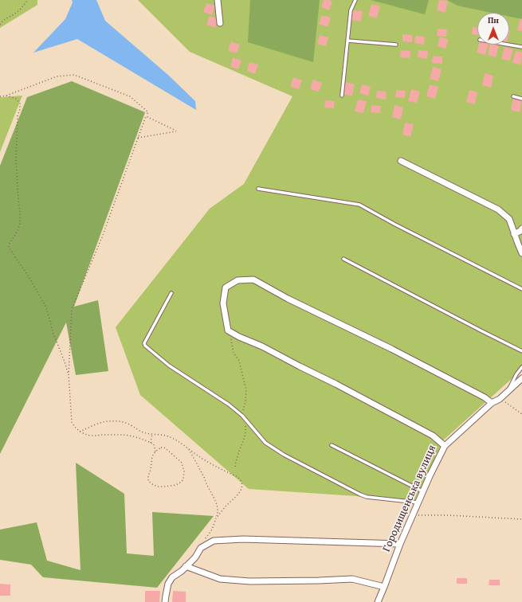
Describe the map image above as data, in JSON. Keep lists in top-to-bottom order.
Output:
{
  "streets": {
    "street": ["Городищенська вулиця"]
  },
  "north": "top"
}
